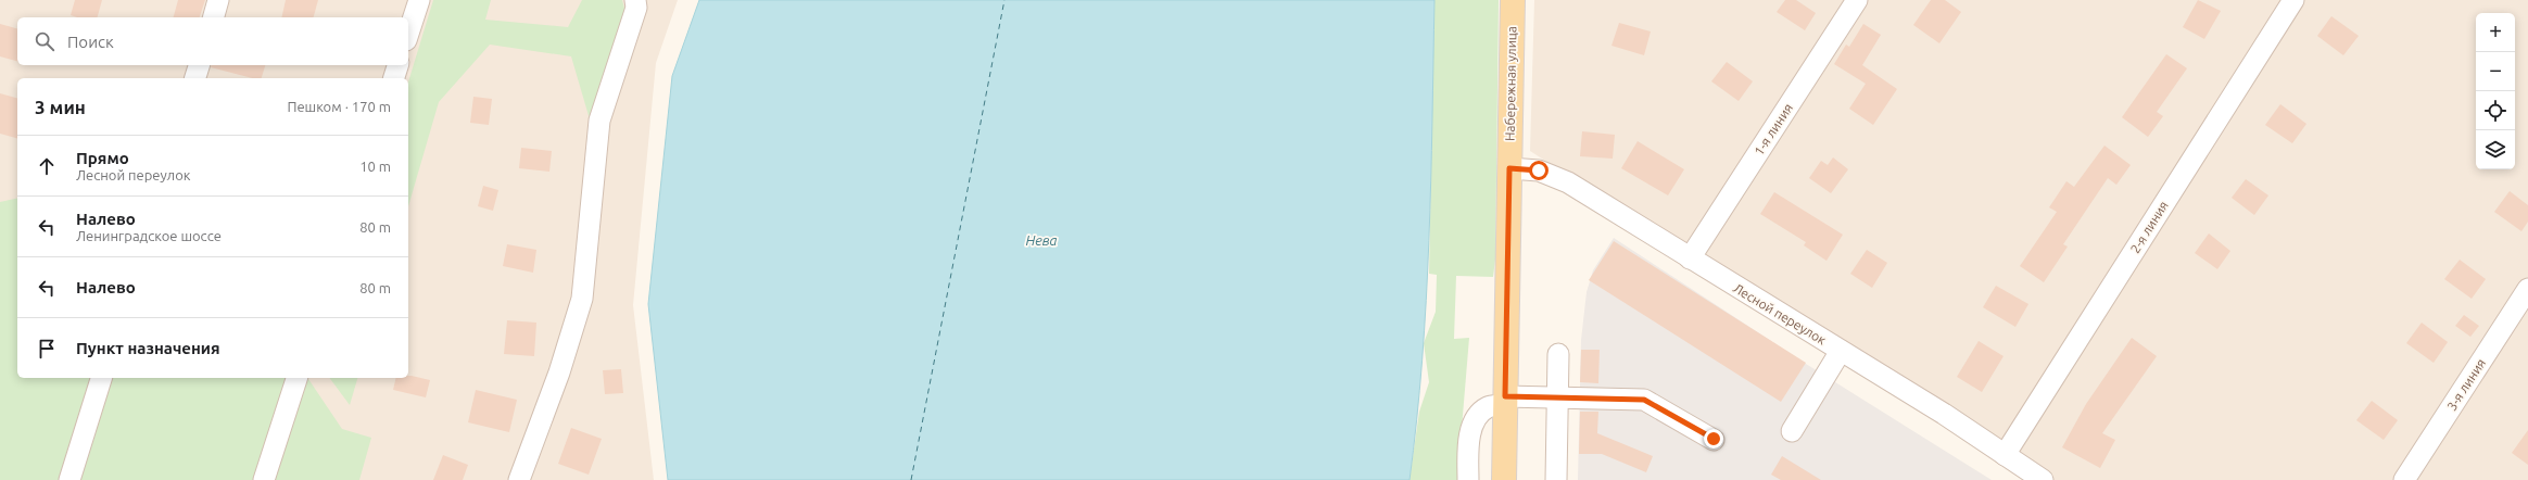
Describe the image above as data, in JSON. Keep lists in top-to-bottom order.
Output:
{
  "streets": {
    "main road": ["Набережная улица"],
    "street": [
      "1-я линия",
      "2-я линия",
      "Лесной переулок",
      "3-я линия"
    ]
  },
  "crossings": [
    ["Набережная улица", "Лесной переулок"],
    ["1-я линия", "Лесной переулок"],
    ["2-я линия", "Лесной переулок"]
  ],
  "water": ["Нева"],
  "page": {
    "map_buttons": ["+", "−"],
    "search": "Поиск",
    "heading": ["3 мин", "Пешком · 170 m"],
    "list": [
      ["Прямо", "Лесной переулок", "10 m"],
      ["Налево", "Ленинградское шоссе", "80 m"],
      ["Налево", "80 m"],
      "Пункт назначения"
    ]
  }
}
